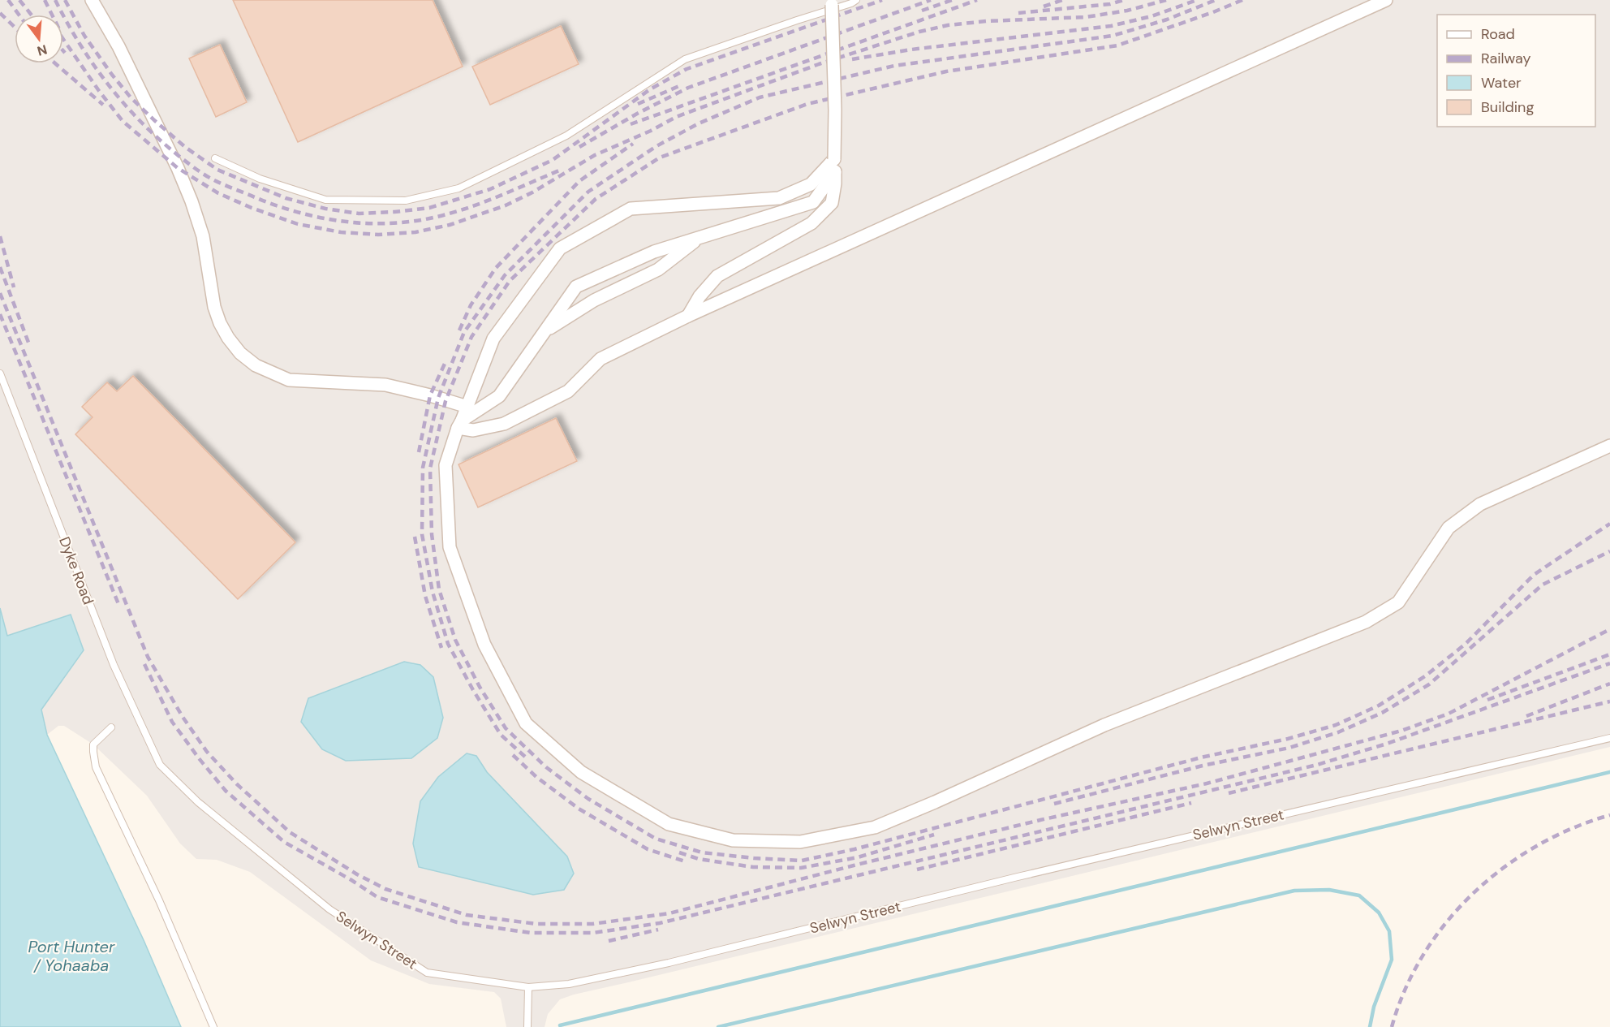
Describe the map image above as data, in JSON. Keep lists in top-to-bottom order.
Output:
{
  "streets": {
    "lane": ["Dyke Road", "Selwyn Street"]
  },
  "crossings": [
    ["Dyke Road", "Selwyn Street"]
  ],
  "water": ["Port Hunter / Yohaaba"],
  "legend": [
    "Road",
    "Railway",
    "Water",
    "Building"
  ],
  "north": "bottom"
}
